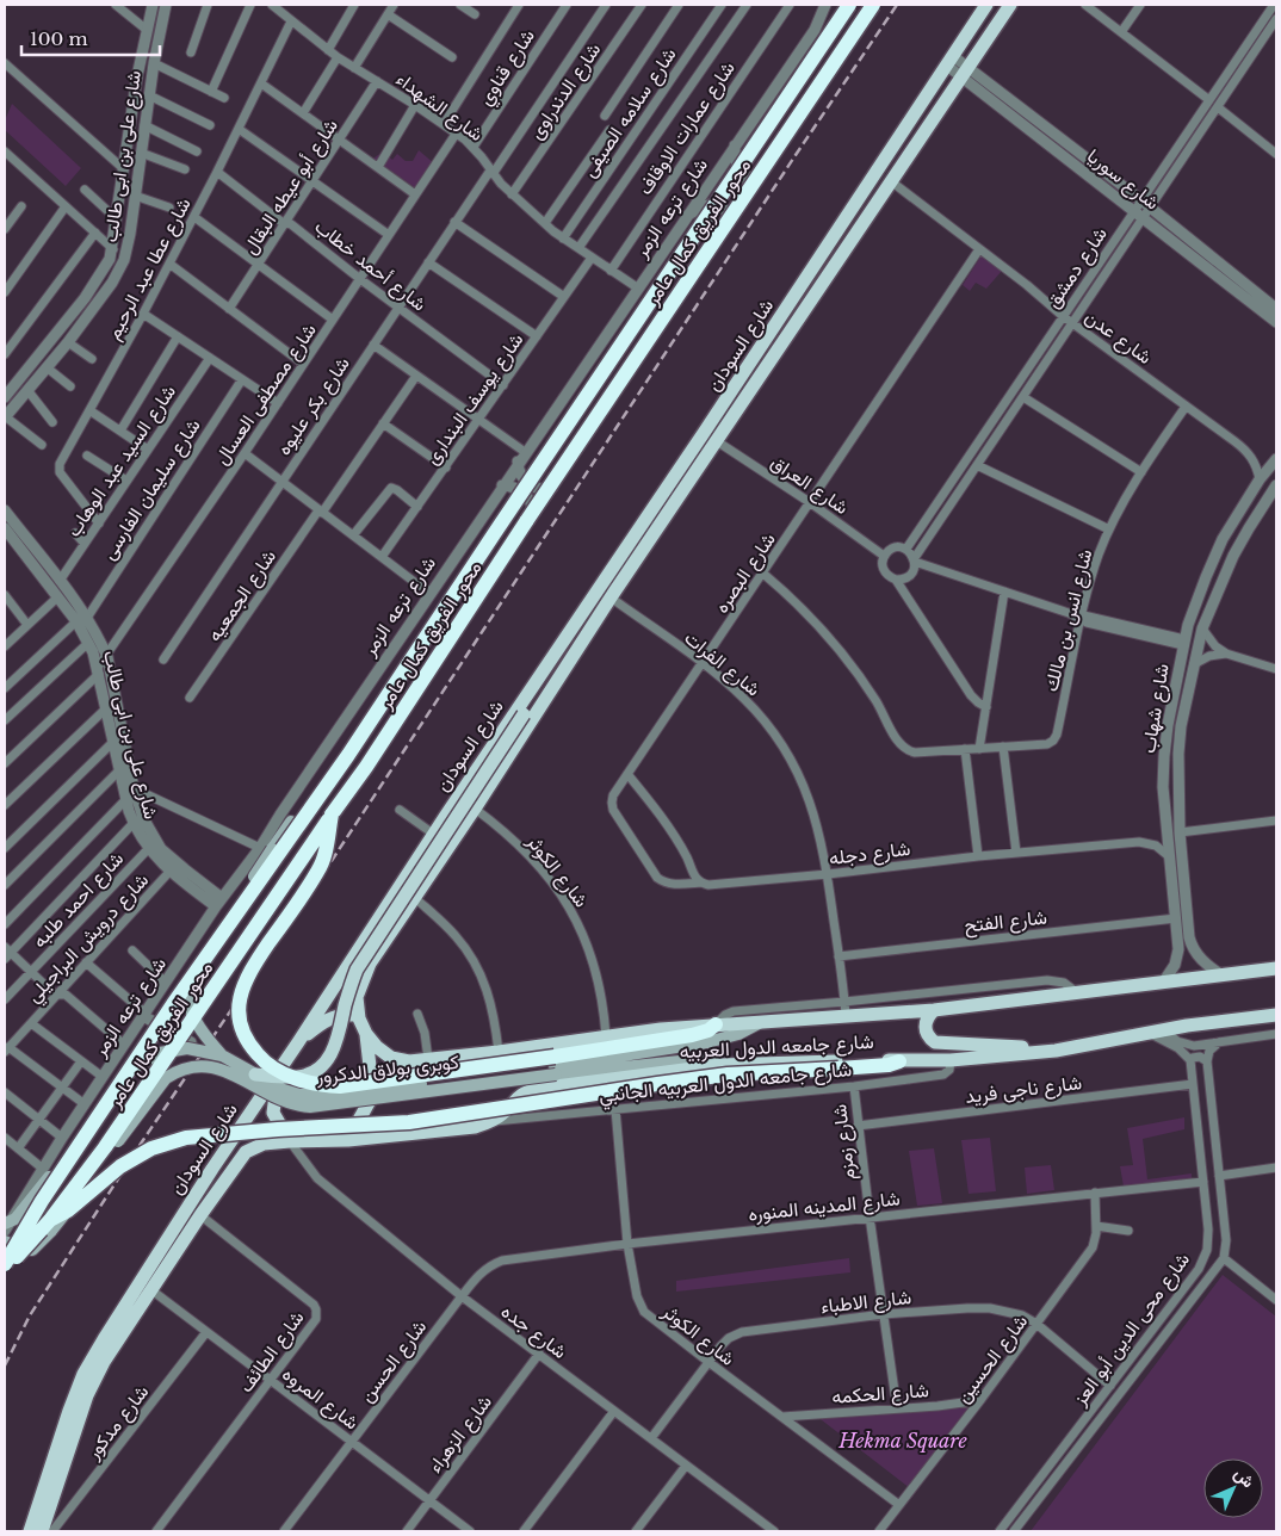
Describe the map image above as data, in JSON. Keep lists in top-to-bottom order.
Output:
{
  "streets": {
    "highway": ["محور الفريق كمال عامر"],
    "main road": ["شارع السودان", "شارع جامعه الدول العربيه", "كوبرى بولاق الدكرور"],
    "street": [
      "شارع قناوي",
      "شارع الدندراوى",
      "شارع الشهداء",
      "شارع سلامه الصيفى",
      "شارع عمارات الاوقاف",
      "شارع على بن ابى طالب",
      "شارع سوريا",
      "شارع أبو عيطه البقال",
      "شارع ترعه الزمر",
      "شارع أحمد خطاب",
      "شارع دمشق",
      "شارع عطا عبد الرحيم",
      "شارع عدن",
      "شارع مصطفى العسال",
      "شارع يوسف البندارى",
      "شارع بكر عليوه",
      "شارع السيد عبد الوهاب",
      "شارع العراق",
      "شارع سليمان الفارسى",
      "شارع البصره",
      "شارع الجمعيه",
      "شارع انس بن مالك",
      "شارع الفرات",
      "شارع شهاب",
      "شارع دجله",
      "شارع الكوثر",
      "شارع احمد طلبه",
      "شارع الفتح",
      "شارع درويش البراجيلي",
      "شارع جامعه الدول العربيه الجانبي",
      "شارع ناجى فريد",
      "شارع زمزم",
      "شارع المدينه المنوره",
      "شارع الاطباء",
      "شارع محى الدين أبو العز",
      "شارع جده",
      "شارع الطائف",
      "شارع الحسين",
      "شارع الحسن",
      "شارع الحكمه",
      "شارع المروه",
      "شارع مدكور",
      "شارع الزهراء"
    ]
  },
  "crossings": [
    ["شارع قناوي", "شارع الشهداء"],
    ["شارع الدندراوى", "شارع الشهداء"],
    ["شارع الشهداء", "شارع سلامه الصيفى"],
    ["شارع الشهداء", "شارع عمارات الاوقاف"],
    ["شارع الشهداء", "شارع أبو عيطه البقال"],
    ["شارع الشهداء", "شارع ترعه الزمر"],
    ["شارع الشهداء", "شارع عطا عبد الرحيم"],
    ["شارع الشهداء", "شارع مصطفى العسال"],
    ["شارع الشهداء", "شارع يوسف البندارى"],
    ["شارع الشهداء", "شارع بكر عليوه"],
    ["شارع على بن ابى طالب", "شارع ترعه الزمر"],
    ["شارع على بن ابى طالب", "شارع مصطفى العسال"],
    ["شارع على بن ابى طالب", "شارع السيد عبد الوهاب"],
    ["شارع على بن ابى طالب", "شارع سليمان الفارسى"],
    ["شارع على بن ابى طالب", "شارع احمد طلبه"],
    ["شارع على بن ابى طالب", "شارع درويش البراجيلي"],
    ["شارع سوريا", "شارع دمشق"],
    ["شارع سوريا", "شارع السودان"],
    ["شارع أبو عيطه البقال", "شارع أحمد خطاب"],
    ["شارع ترعه الزمر", "كوبرى بولاق الدكرور"],
    ["محور الفريق كمال عامر", "كوبرى بولاق الدكرور"],
    ["شارع أحمد خطاب", "شارع عطا عبد الرحيم"],
    ["شارع أحمد خطاب", "شارع مصطفى العسال"],
    ["شارع أحمد خطاب", "شارع يوسف البندارى"],
    ["شارع أحمد خطاب", "شارع بكر عليوه"],
    ["شارع دمشق", "شارع عدن"],
    ["شارع دمشق", "شارع العراق"],
    ["شارع عطا عبد الرحيم", "شارع السيد عبد الوهاب"],
    ["شارع عدن", "شارع السودان"],
    ["شارع عدن", "شارع البصره"],
    ["شارع عدن", "شارع انس بن مالك"],
    ["شارع عدن", "شارع شهاب"],
    ["شارع السودان", "شارع العراق"],
    ["شارع السودان", "شارع الفرات"],
    ["شارع السودان", "شارع الكوثر"],
    ["شارع السودان", "شارع جامعه الدول العربيه"],
    ["شارع السودان", "شارع جده"],
    ["شارع السودان", "شارع الطائف"],
    ["شارع السودان", "شارع المروه"],
    ["شارع العراق", "شارع البصره"],
    ["شارع البصره", "شارع انس بن مالك"],
    ["شارع البصره", "شارع الفرات"],
    ["شارع البصره", "شارع دجله"],
    ["شارع الفرات", "شارع دجله"],
    ["شارع الفرات", "شارع الفتح"],
    ["شارع الفرات", "شارع جامعه الدول العربيه"],
    ["شارع شهاب", "شارع دجله"],
    ["شارع شهاب", "شارع الفتح"],
    ["شارع شهاب", "شارع جامعه الدول العربيه"],
    ["شارع الكوثر", "شارع جامعه الدول العربيه"],
    ["شارع الكوثر", "شارع جامعه الدول العربيه الجانبي"],
    ["شارع الكوثر", "شارع المدينه المنوره"],
    ["شارع الكوثر", "شارع الاطباء"],
    ["شارع الكوثر", "شارع الحسين"],
    ["شارع الكوثر", "شارع الحكمه"],
    ["شارع جامعه الدول العربيه", "كوبرى بولاق الدكرور"],
    ["شارع جامعه الدول العربيه", "شارع جامعه الدول العربيه الجانبي"],
    ["شارع جامعه الدول العربيه", "شارع جده"],
    ["شارع جامعه الدول العربيه الجانبي", "شارع زمزم"],
    ["شارع ناجى فريد", "شارع زمزم"],
    ["شارع ناجى فريد", "شارع محى الدين أبو العز"],
    ["شارع زمزم", "شارع المدينه المنوره"],
    ["شارع زمزم", "شارع الاطباء"],
    ["شارع زمزم", "شارع الحكمه"],
    ["شارع المدينه المنوره", "شارع محى الدين أبو العز"],
    ["شارع المدينه المنوره", "شارع جده"],
    ["شارع المدينه المنوره", "شارع الحسين"],
    ["شارع المدينه المنوره", "شارع الحسن"],
    ["شارع الاطباء", "شارع محى الدين أبو العز"],
    ["شارع الاطباء", "شارع جده"],
    ["شارع الاطباء", "شارع الحسين"],
    ["شارع جده", "شارع الحسن"],
    ["شارع جده", "شارع الزهراء"],
    ["شارع الطائف", "شارع المروه"],
    ["شارع الحسين", "شارع الحكمه"],
    ["شارع الحسن", "شارع المروه"],
    ["شارع المروه", "شارع مدكور"],
    ["شارع المروه", "شارع الزهراء"]
  ],
  "parks": ["Hekma Square"],
  "scale_bar": "100 m",
  "north": "top right"
}
